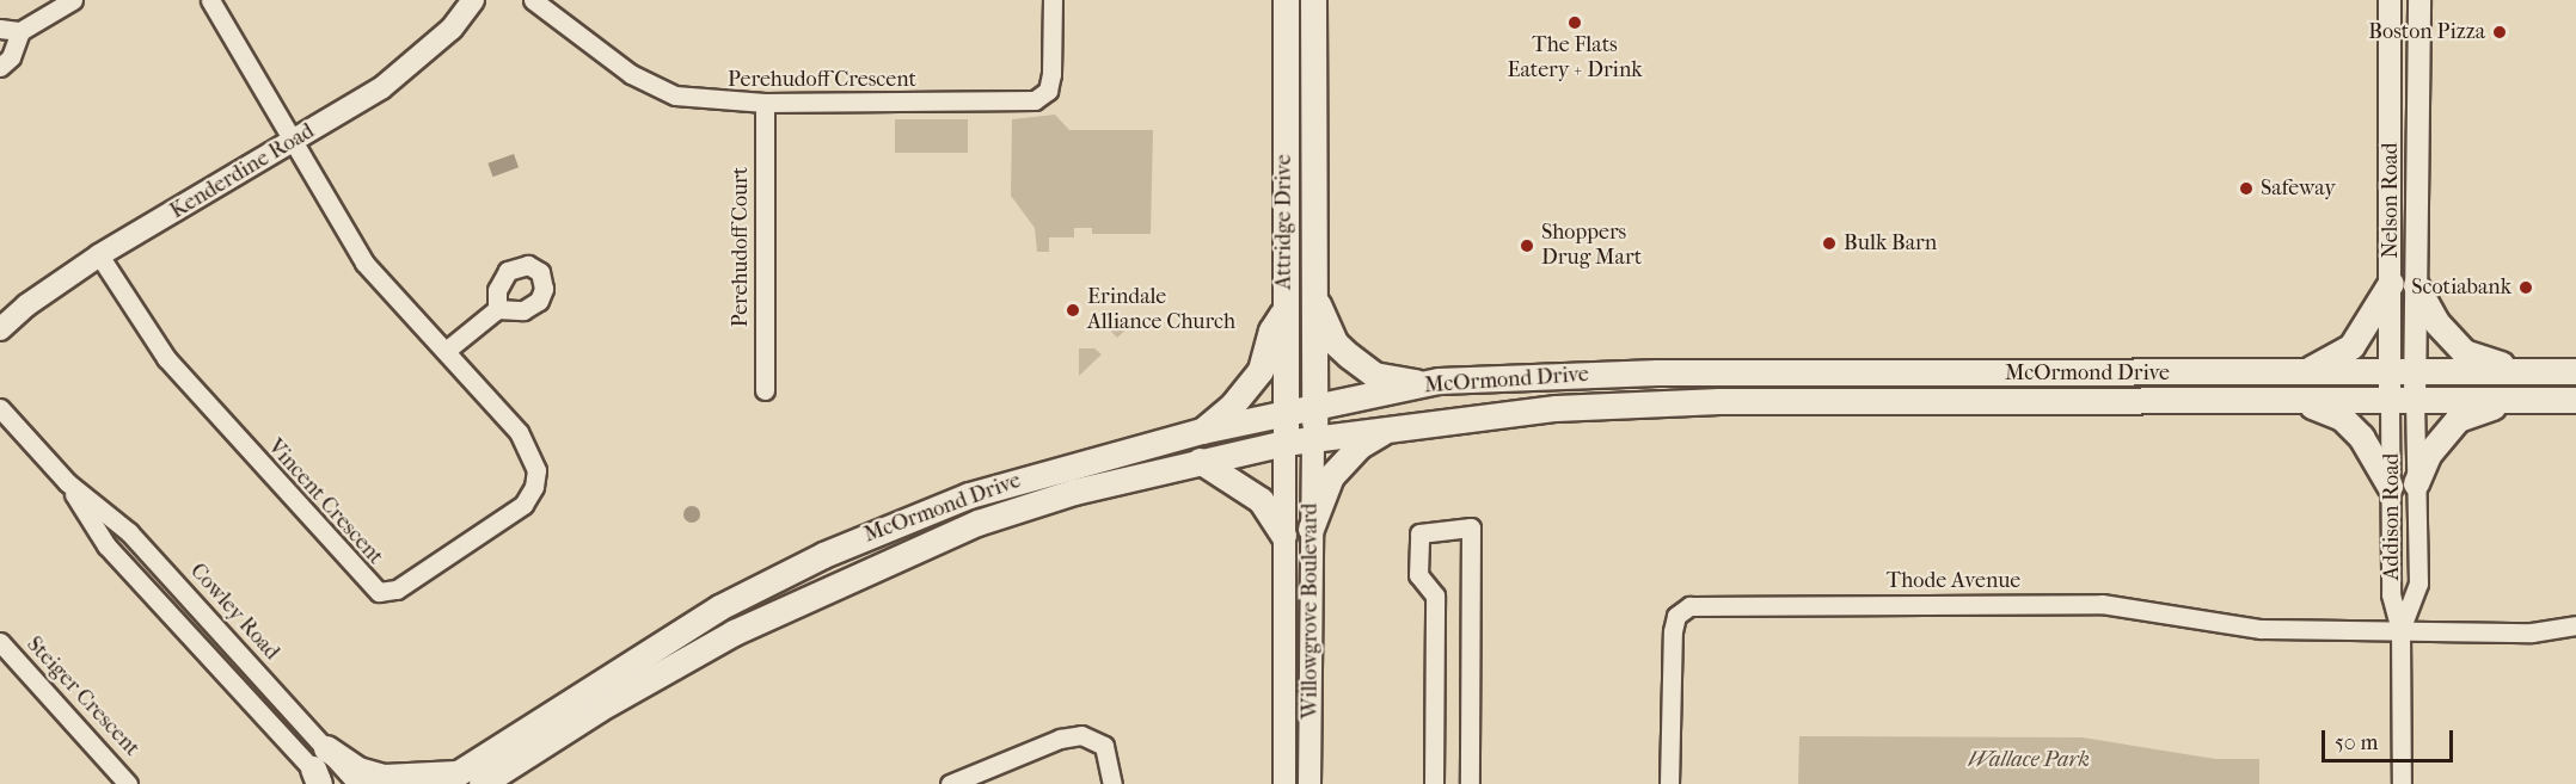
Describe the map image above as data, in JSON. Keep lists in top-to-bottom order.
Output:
{
  "streets": {
    "main road": ["Attridge Drive", "McOrmond Drive"],
    "street": [
      "Perehudoff Crescent",
      "Kenderdine Road",
      "Nelson Road",
      "Perehudoff Court",
      "Vincent Crescent",
      "Addison Road",
      "Thode Avenue",
      "Willowgrove Boulevard",
      "Cowley Road",
      "Steiger Crescent"
    ]
  },
  "crossings": [
    ["Perehudoff Crescent", "Perehudoff Court"],
    ["Kenderdine Road", "Vincent Crescent"],
    ["Nelson Road", "McOrmond Drive"],
    ["Nelson Road", "Addison Road"],
    ["Attridge Drive", "McOrmond Drive"],
    ["Attridge Drive", "Willowgrove Boulevard"],
    ["McOrmond Drive", "Addison Road"],
    ["McOrmond Drive", "Willowgrove Boulevard"],
    ["Addison Road", "Thode Avenue"]
  ],
  "parks": ["Wallace Park"],
  "places": [
    "The Flats Eatery + Drink",
    "Boston Pizza",
    "Safeway",
    "Bulk Barn",
    "Shoppers Drug Mart",
    "Scotiabank",
    "Erindale Alliance Church"
  ],
  "scale_bar": "50 m"
}
